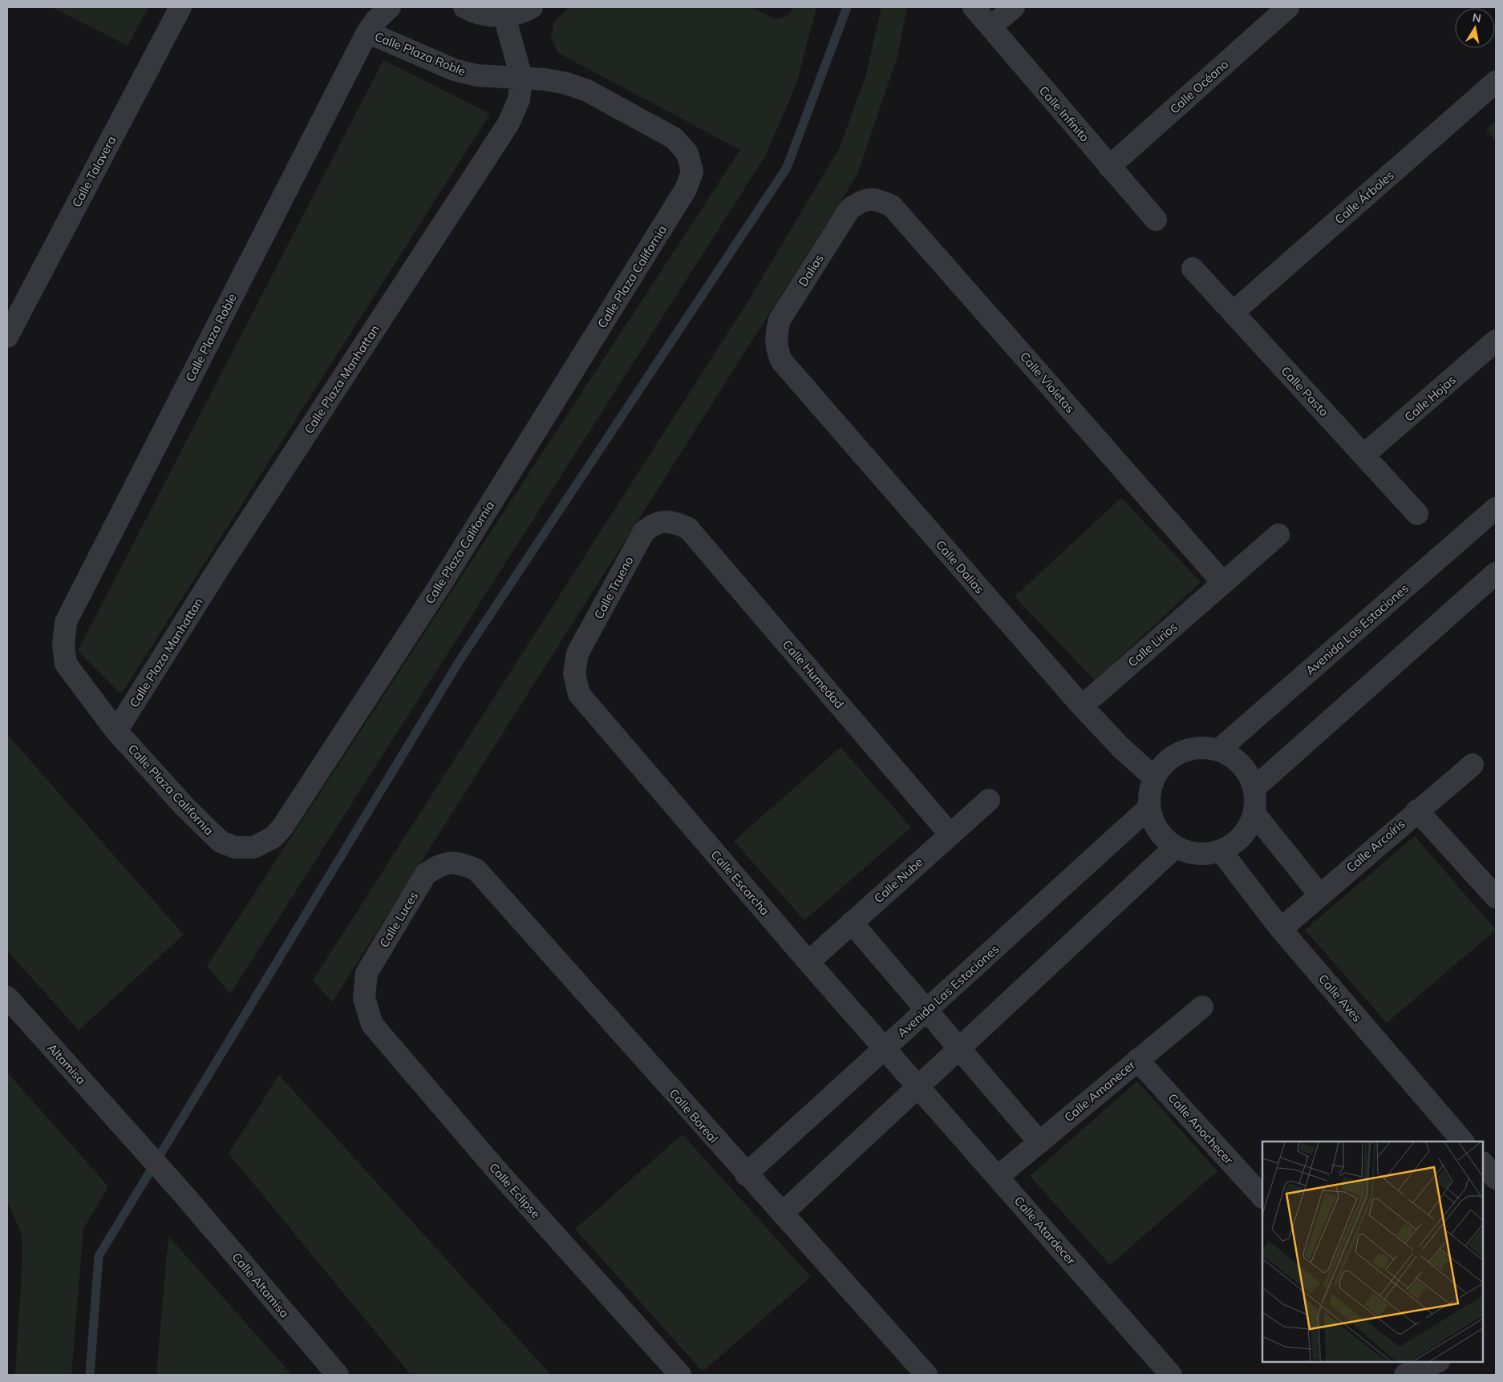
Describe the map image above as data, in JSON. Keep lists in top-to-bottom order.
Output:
{
  "streets": {
    "street": [
      "Calle Plaza Roble",
      "Calle Océano",
      "Calle Infinito",
      "Calle Talavera",
      "Calle Árboles",
      "Dalias",
      "Calle Plaza California",
      "Calle Plaza Manhattan",
      "Calle Violetas",
      "Calle Pasto",
      "Calle Hojas",
      "Calle Dalias",
      "Calle Trueno",
      "Avenida Las Estaciones",
      "Calle Lirios",
      "Calle Humedad",
      "Calle Arcoíris",
      "Calle Nube",
      "Calle Escarcha",
      "Calle Luces",
      "Calle Aves",
      "Altamisa",
      "Calle Amanecer",
      "Calle Boreal",
      "Calle Anochecer",
      "Calle Eclipse",
      "Calle Atardecer",
      "Calle Altamisa"
    ]
  },
  "crossings": [
    ["Calle Plaza Roble", "Calle Plaza California"],
    ["Calle Plaza Roble", "Calle Plaza Manhattan"],
    ["Calle Océano", "Calle Infinito"],
    ["Calle Árboles", "Calle Pasto"],
    ["Dalias", "Calle Violetas"],
    ["Dalias", "Calle Dalias"],
    ["Calle Plaza California", "Calle Plaza Manhattan"],
    ["Calle Violetas", "Calle Lirios"],
    ["Calle Pasto", "Calle Hojas"],
    ["Calle Dalias", "Avenida Las Estaciones"],
    ["Calle Dalias", "Calle Lirios"],
    ["Calle Dalias", "Calle Aves"],
    ["Calle Trueno", "Calle Humedad"],
    ["Calle Trueno", "Calle Escarcha"],
    ["Avenida Las Estaciones", "Calle Escarcha"],
    ["Avenida Las Estaciones", "Calle Aves"],
    ["Avenida Las Estaciones", "Calle Boreal"],
    ["Calle Humedad", "Calle Nube"],
    ["Calle Arcoíris", "Calle Aves"],
    ["Calle Nube", "Calle Escarcha"],
    ["Calle Escarcha", "Calle Atardecer"],
    ["Calle Luces", "Calle Boreal"],
    ["Calle Luces", "Calle Eclipse"],
    ["Altamisa", "Calle Altamisa"],
    ["Calle Amanecer", "Calle Anochecer"],
    ["Calle Amanecer", "Calle Atardecer"]
  ],
  "north": "top"
}
